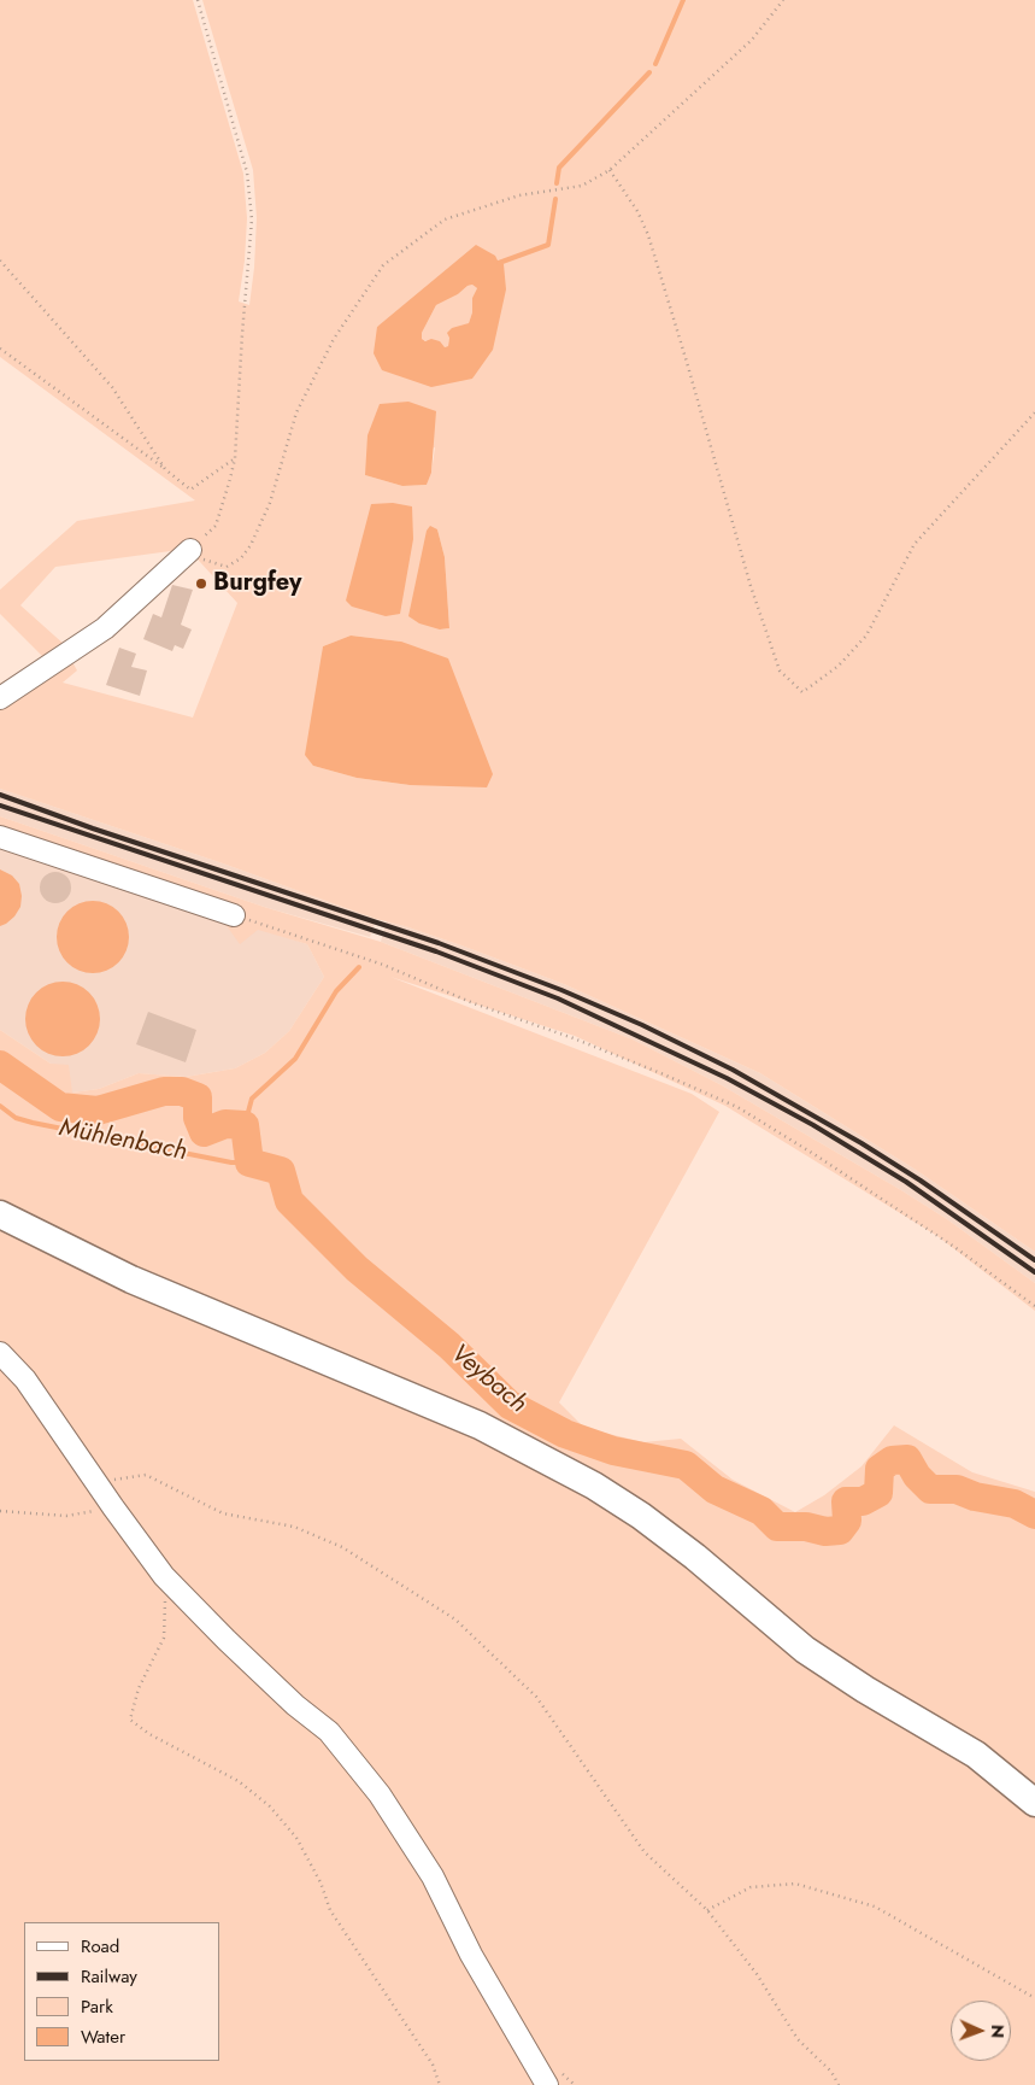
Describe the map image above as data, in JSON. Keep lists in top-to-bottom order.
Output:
{
  "water": ["Mühlenbach", "Veybach"],
  "places": ["Burgfey"],
  "legend": [
    "Road",
    "Railway",
    "Park",
    "Water"
  ],
  "north": "right"
}
